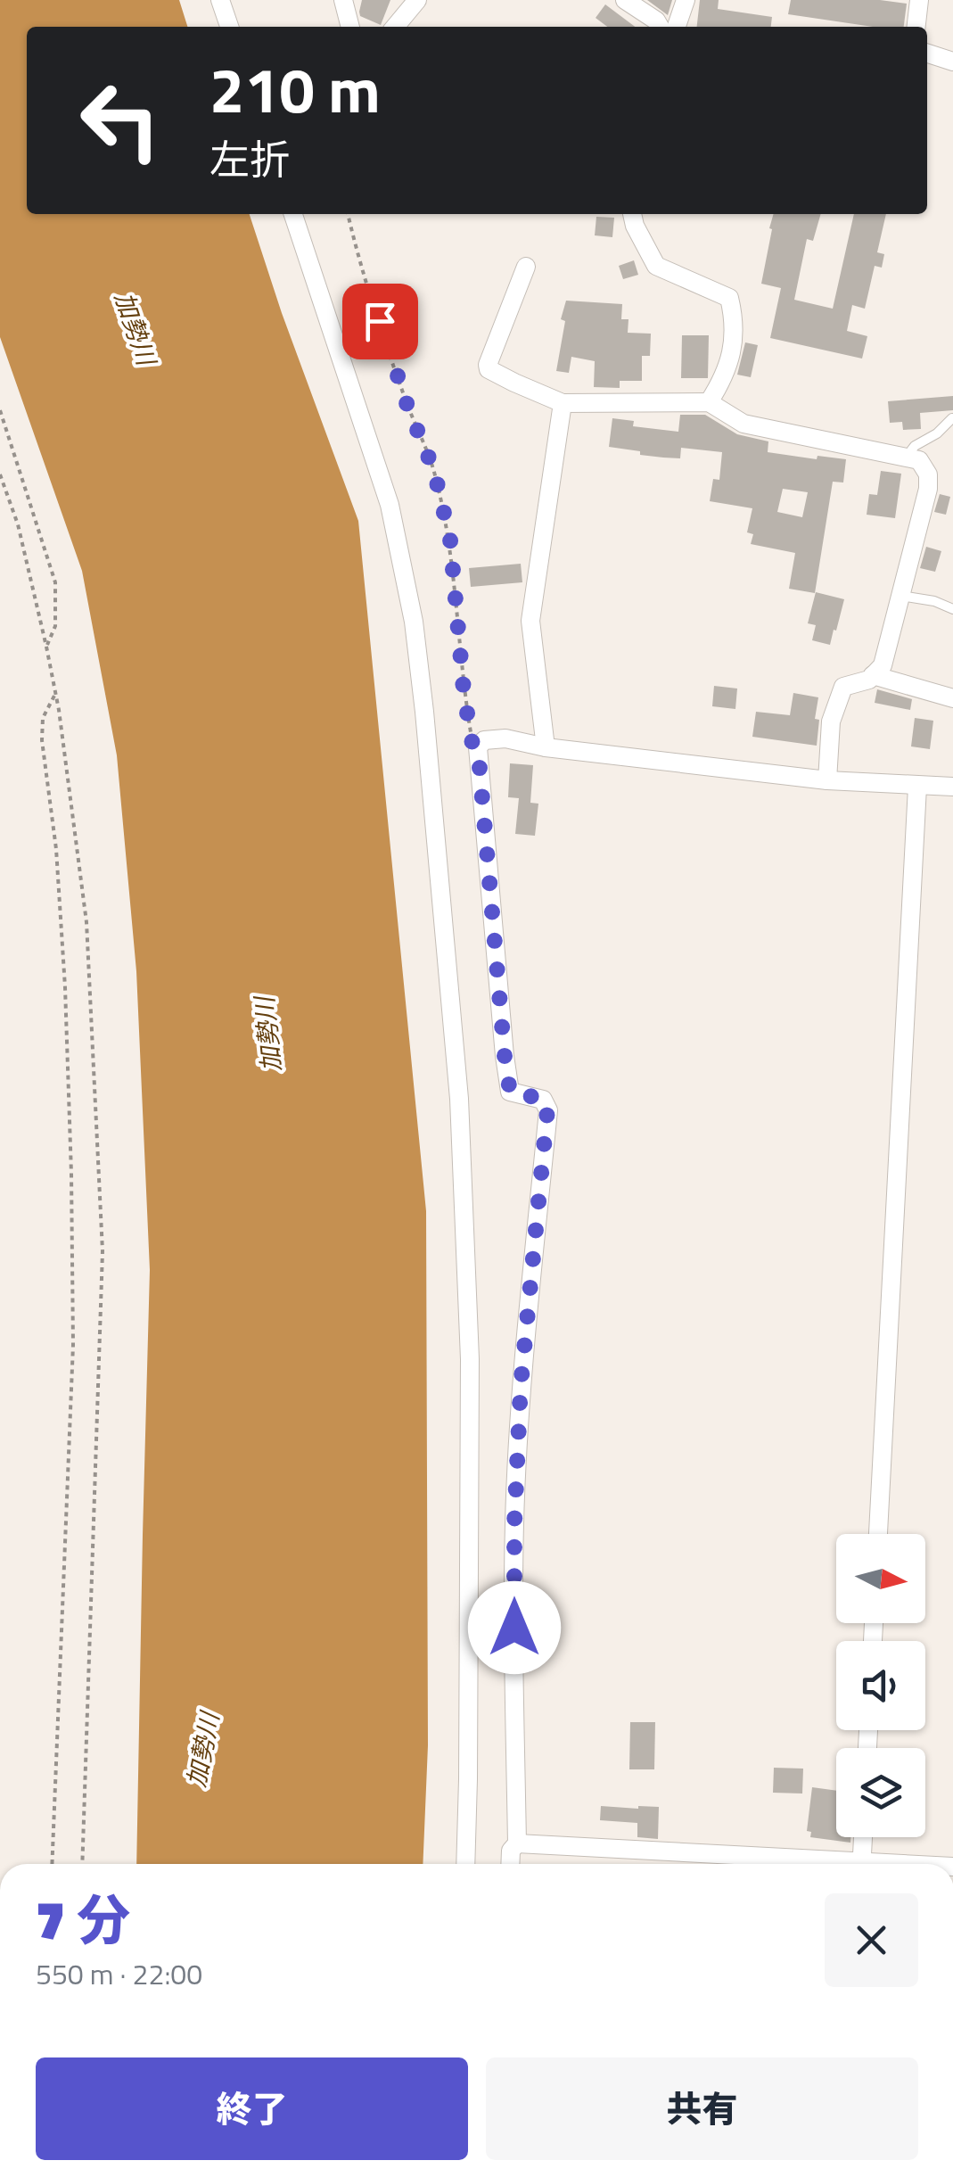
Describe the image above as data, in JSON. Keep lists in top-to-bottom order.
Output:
{
  "water": ["加勢川"],
  "north": "right",
  "page": {
    "turn": ["210 m", "左折"],
    "heading": ["7 分", "550 m · 22:00"],
    "buttons": ["終了", "共有"]
  }
}
